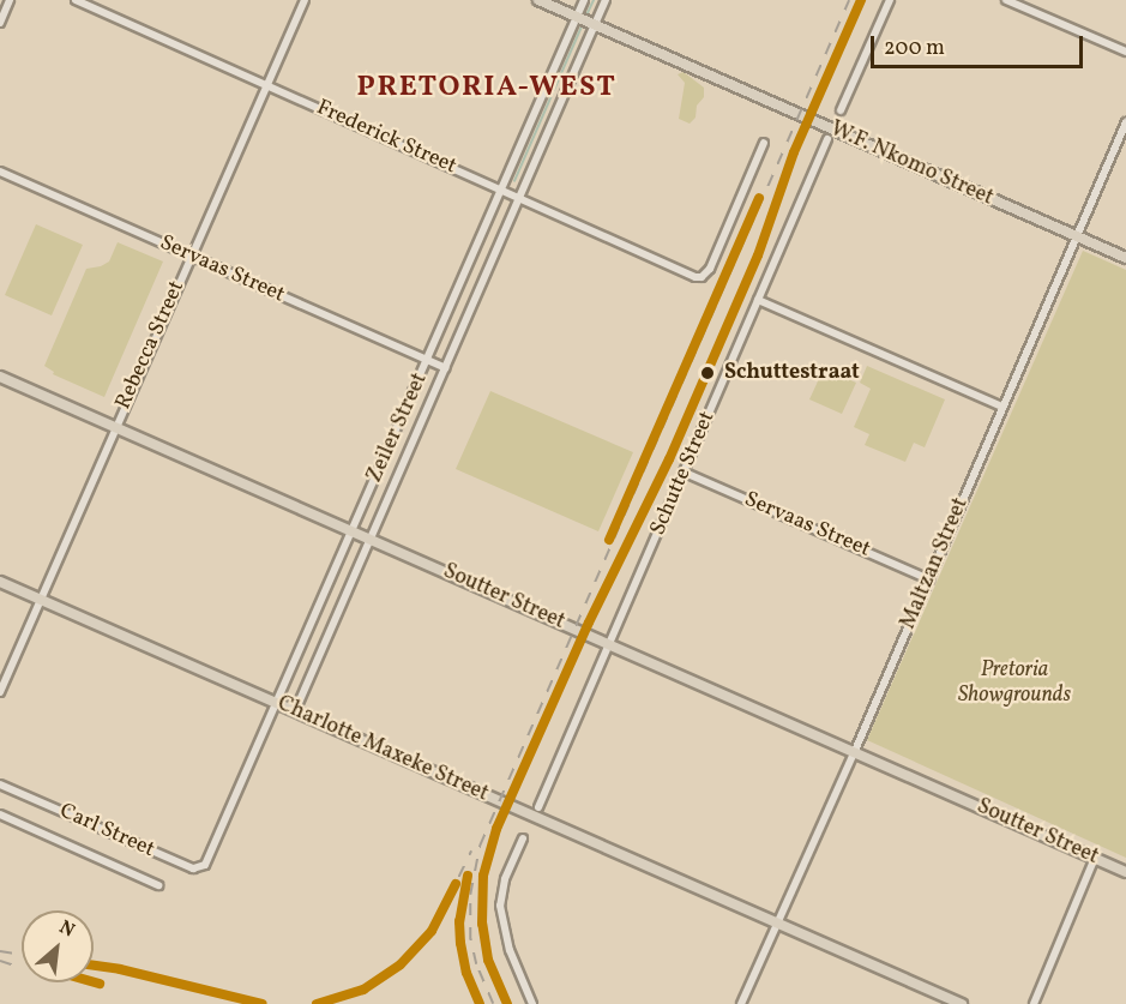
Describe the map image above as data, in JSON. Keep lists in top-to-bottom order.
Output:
{
  "streets": {
    "main road": ["W.F. Nkomo Street", "Soutter Street", "Charlotte Maxeke Street"],
    "street": [
      "Frederick Street",
      "Servaas Street",
      "Rebecca Street",
      "Zeiler Street",
      "Schutte Street",
      "Maltzan Street",
      "Carl Street"
    ]
  },
  "crossings": [
    ["Frederick Street", "Rebecca Street"],
    ["Frederick Street", "Zeiler Street"],
    ["W.F. Nkomo Street", "Zeiler Street"],
    ["W.F. Nkomo Street", "Maltzan Street"],
    ["Servaas Street", "Rebecca Street"],
    ["Servaas Street", "Zeiler Street"],
    ["Servaas Street", "Schutte Street"],
    ["Servaas Street", "Maltzan Street"],
    ["Rebecca Street", "Soutter Street"],
    ["Rebecca Street", "Charlotte Maxeke Street"],
    ["Zeiler Street", "Soutter Street"],
    ["Zeiler Street", "Charlotte Maxeke Street"],
    ["Zeiler Street", "Carl Street"],
    ["Schutte Street", "Soutter Street"],
    ["Maltzan Street", "Soutter Street"],
    ["Maltzan Street", "Charlotte Maxeke Street"]
  ],
  "districts": ["PRETORIA-WEST"],
  "parks": ["Pretoria Showgrounds"],
  "places": ["Schuttestraat"],
  "scale_bar": "200 m",
  "north": "top right"
}
